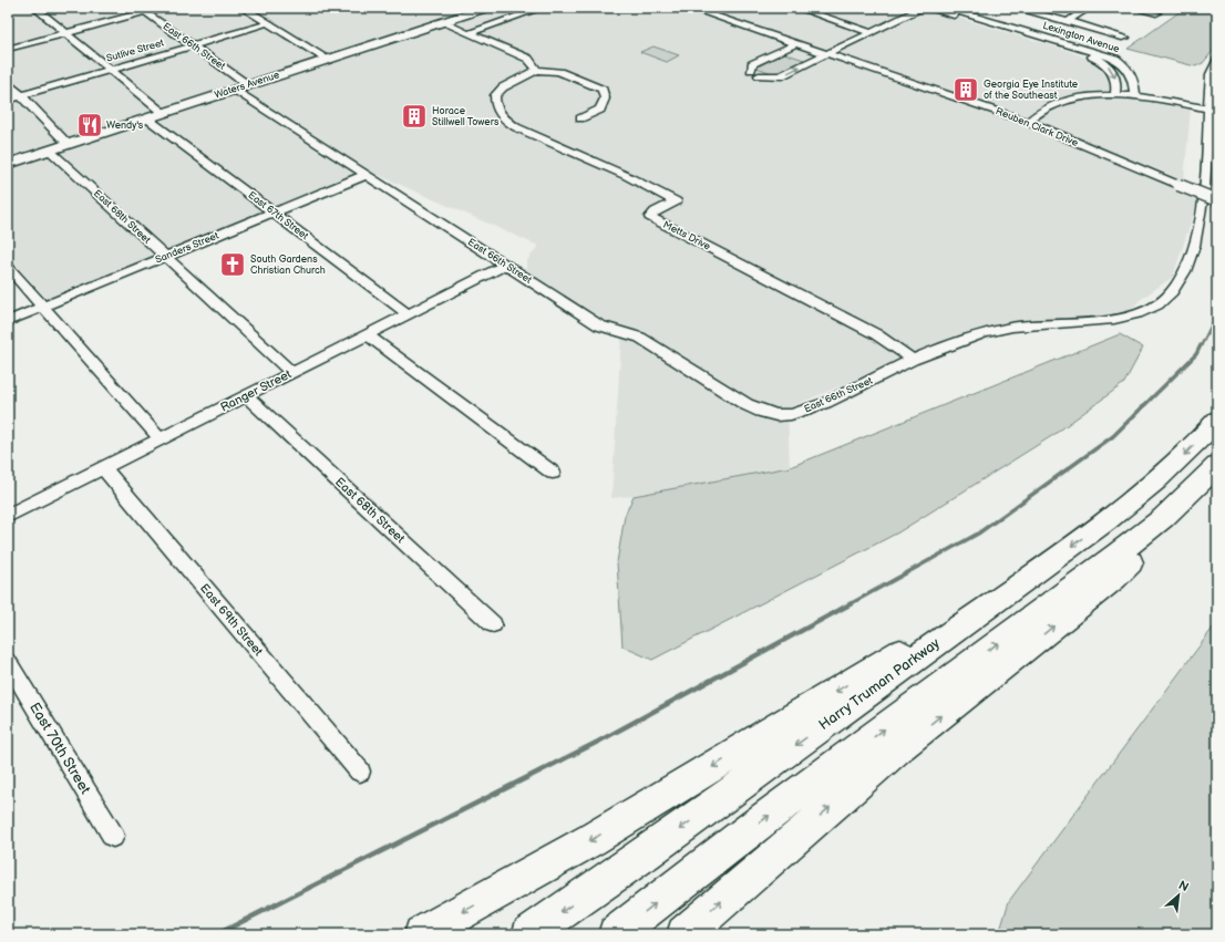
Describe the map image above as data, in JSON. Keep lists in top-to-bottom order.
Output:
{
  "streets": {
    "highway": ["Harry Truman Parkway"],
    "main road": ["Waters Avenue"],
    "street": [
      "Lexington Avenue",
      "East 66th Street",
      "Sutlive Street",
      "Reuben Clark Drive",
      "East 67th Street",
      "East 68th Street",
      "Metts Drive",
      "Sanders Street",
      "Ranger Street",
      "East 69th Street",
      "East 70th Street"
    ]
  },
  "crossings": [
    ["East 66th Street", "Sutlive Street"],
    ["East 66th Street", "Waters Avenue"],
    ["East 66th Street", "Metts Drive"],
    ["East 66th Street", "Sanders Street"],
    ["East 66th Street", "Ranger Street"],
    ["Waters Avenue", "East 67th Street"],
    ["Waters Avenue", "East 68th Street"],
    ["East 67th Street", "Sanders Street"],
    ["East 67th Street", "Ranger Street"],
    ["East 68th Street", "Sanders Street"],
    ["East 68th Street", "Ranger Street"],
    ["Ranger Street", "East 69th Street"]
  ],
  "places": {
    "building": ["Georgia Eye Institute of the Southeast", "Horace Stillwell Towers"],
    "restaurant": ["Wendy's"],
    "church": ["South Gardens Christian Church"]
  },
  "north": "top right"
}
